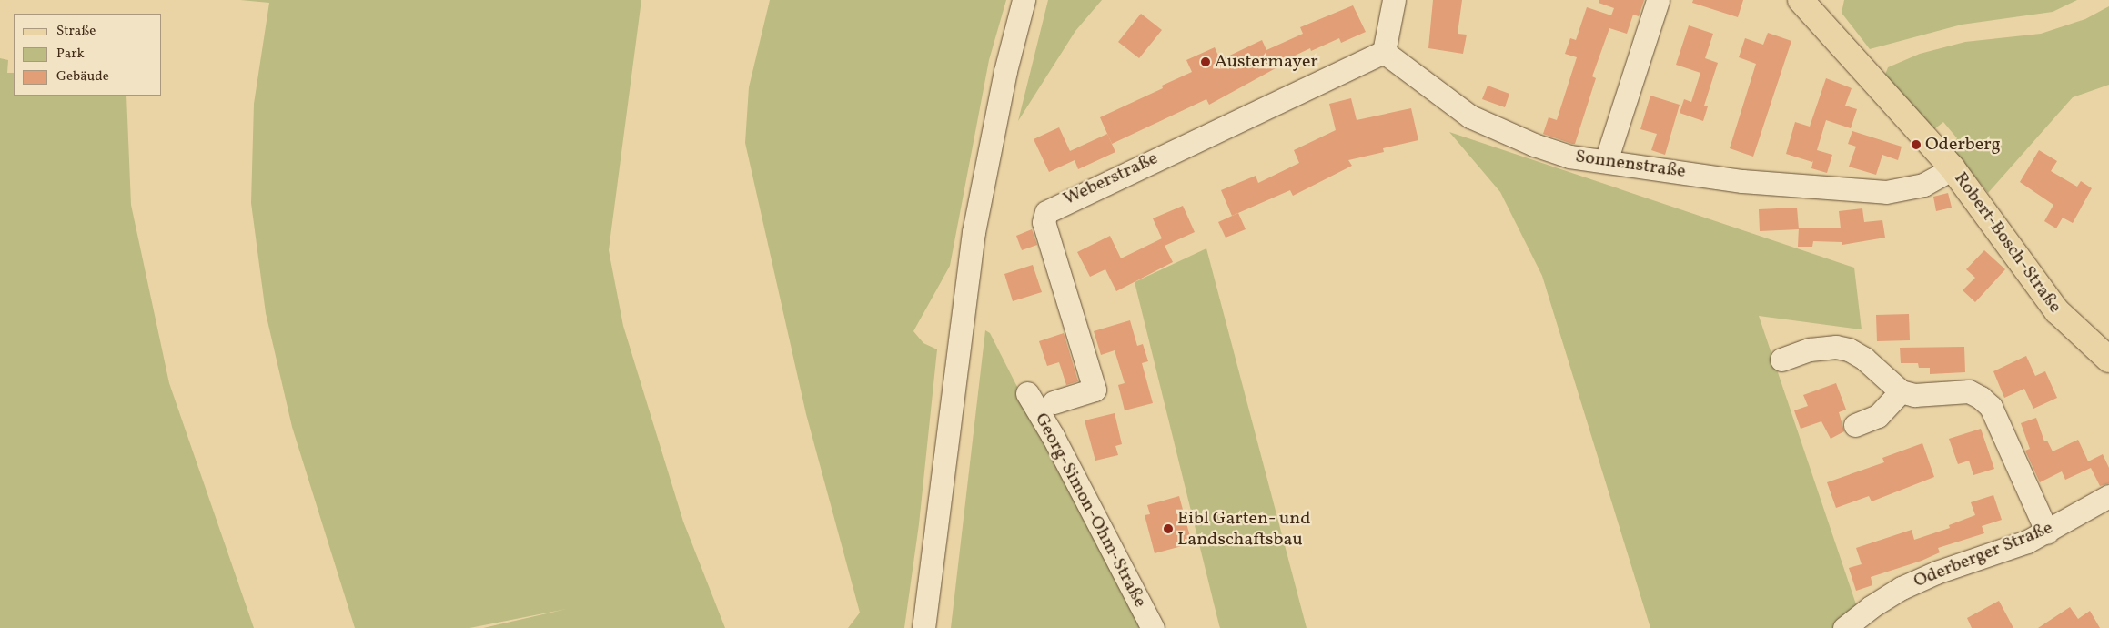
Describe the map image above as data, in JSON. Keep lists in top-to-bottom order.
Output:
{
  "streets": {
    "main road": ["Robert-Bosch-Straße"],
    "street": [
      "Sonnenstraße",
      "Weberstraße",
      "Georg-Simon-Ohm-Straße",
      "Oderberger Straße"
    ]
  },
  "crossings": [
    ["Sonnenstraße", "Weberstraße"],
    ["Sonnenstraße", "Robert-Bosch-Straße"]
  ],
  "places": ["Austermayer", "Oderberg", "Eibl Garten- und Landschaftsbau"],
  "legend": ["Straße", "Park", "Gebäude"]
}
